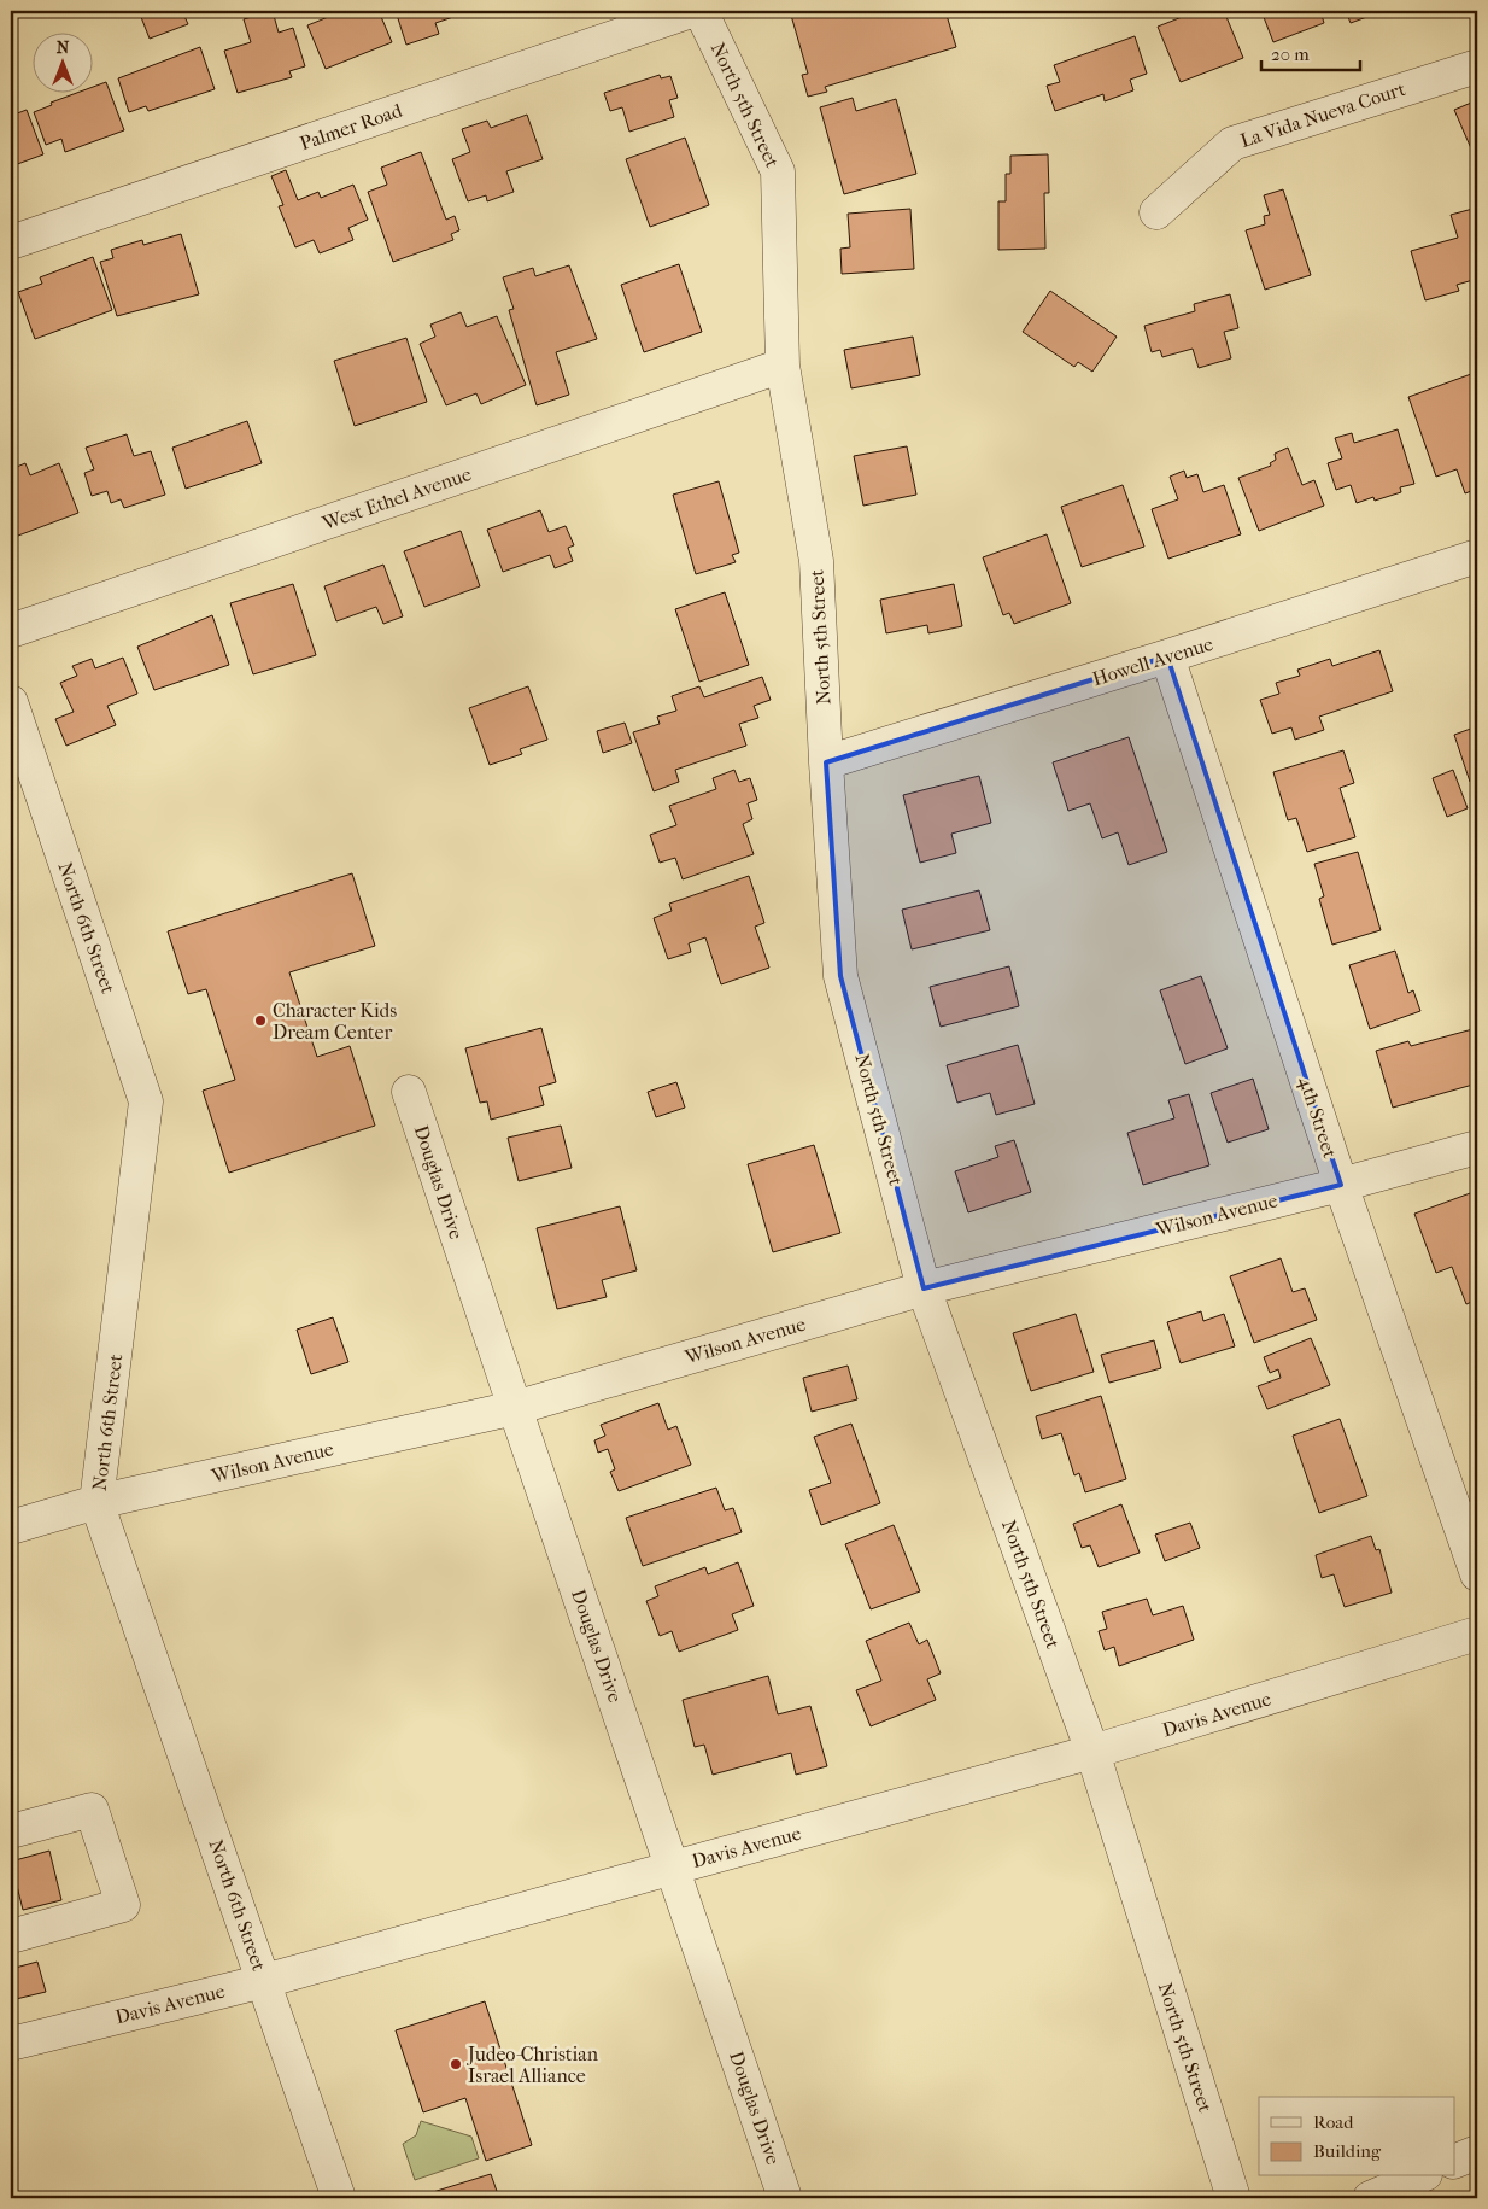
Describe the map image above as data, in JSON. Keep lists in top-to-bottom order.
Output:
{
  "streets": {
    "street": [
      "North 5th Street",
      "La Vida Nueva Court",
      "Palmer Road",
      "West Ethel Avenue",
      "Howell Avenue",
      "North 6th Street",
      "4th Street",
      "Douglas Drive",
      "Wilson Avenue",
      "Davis Avenue"
    ]
  },
  "crossings": [
    ["North 5th Street", "West Ethel Avenue"],
    ["North 5th Street", "Howell Avenue"],
    ["North 5th Street", "Wilson Avenue"],
    ["North 5th Street", "Davis Avenue"],
    ["Howell Avenue", "4th Street"],
    ["North 6th Street", "Wilson Avenue"],
    ["North 6th Street", "Davis Avenue"],
    ["4th Street", "Wilson Avenue"],
    ["Douglas Drive", "Wilson Avenue"],
    ["Douglas Drive", "Davis Avenue"]
  ],
  "places": ["Character Kids Dream Center", "Judeo-Christian Israel Alliance"],
  "legend": ["Road", "Building"],
  "scale_bar": "20 m",
  "north": "top"
}
